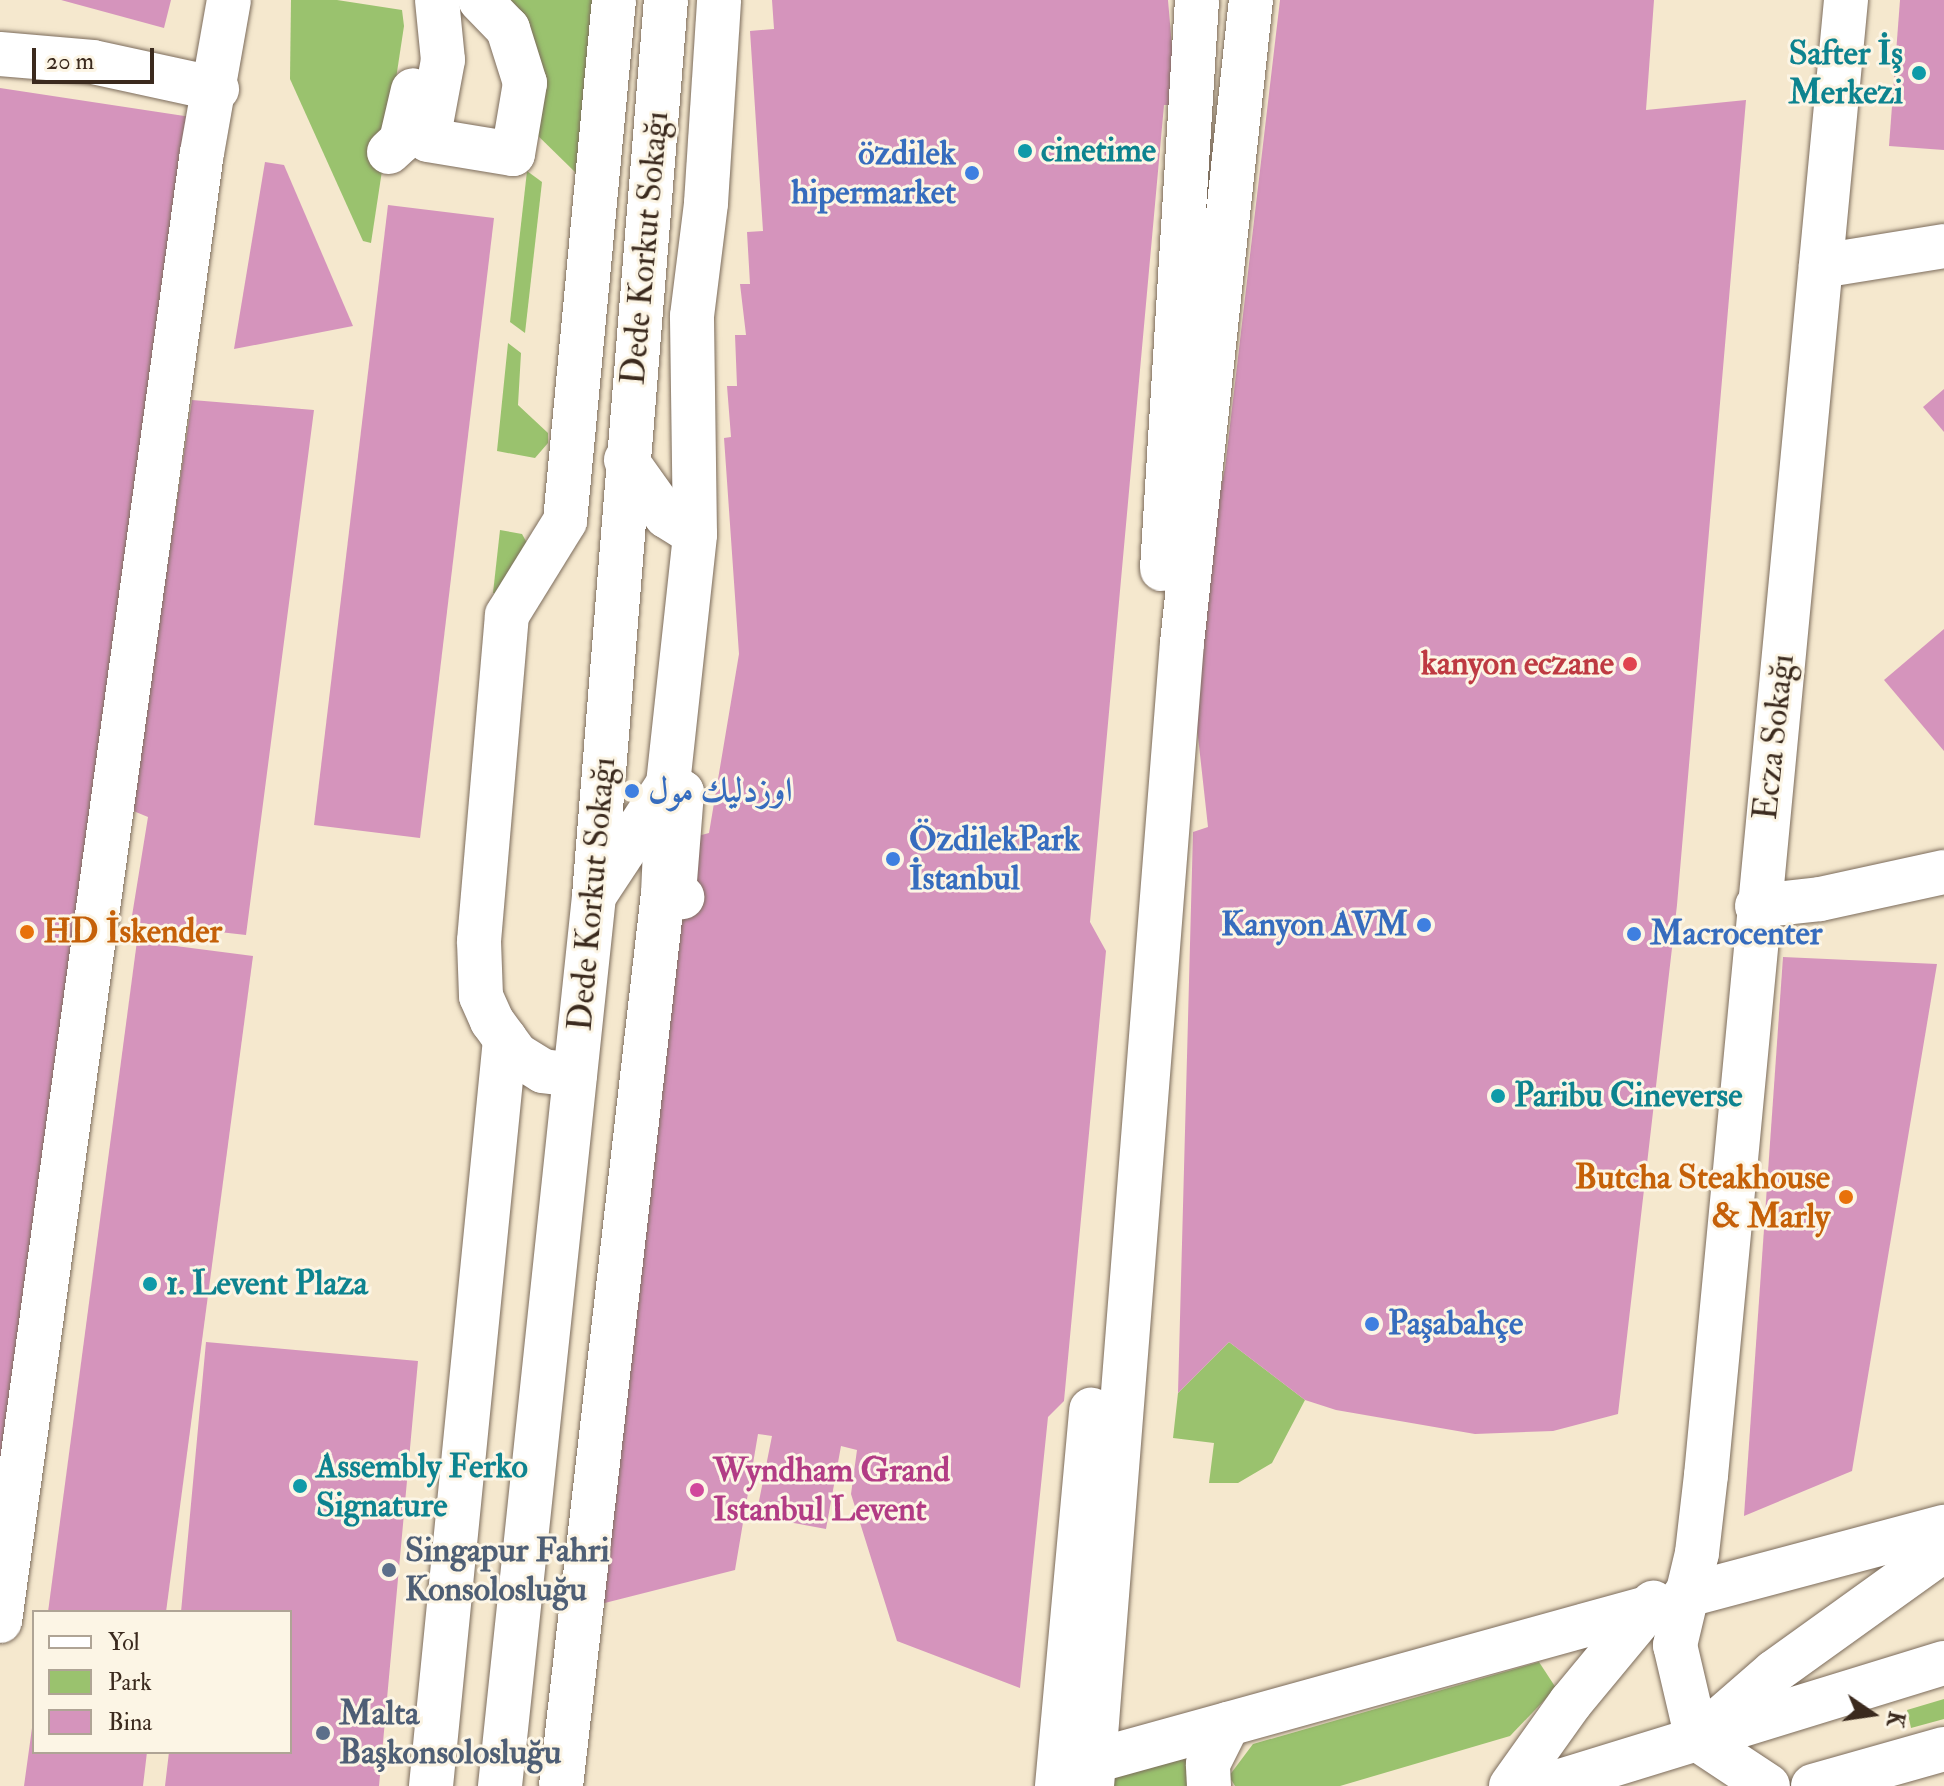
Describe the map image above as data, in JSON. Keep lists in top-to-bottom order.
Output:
{
  "streets": {
    "street": ["Dede Korkut Sokağı", "Ecza Sokağı"]
  },
  "places": [
    "Safter İş Merkezi",
    "cinetime",
    "özdilek hipermarket",
    "kanyon eczane",
    "اوزدليك مول",
    "ÖzdilekPark İstanbul",
    "Kanyon AVM",
    "HD İskender",
    "Macrocenter",
    "Paribu Cineverse",
    "Butcha Steakhouse & Marly",
    "1. Levent Plaza",
    "Paşabahçe",
    "Assembly Ferko Signature",
    "Wyndham Grand Istanbul Levent",
    "Singapur Fahri Konsolosluğu",
    "Malta Başkonsolosluğu"
  ],
  "legend": ["Yol", "Park", "Bina"],
  "scale_bar": "20 m",
  "north": "right"
}
